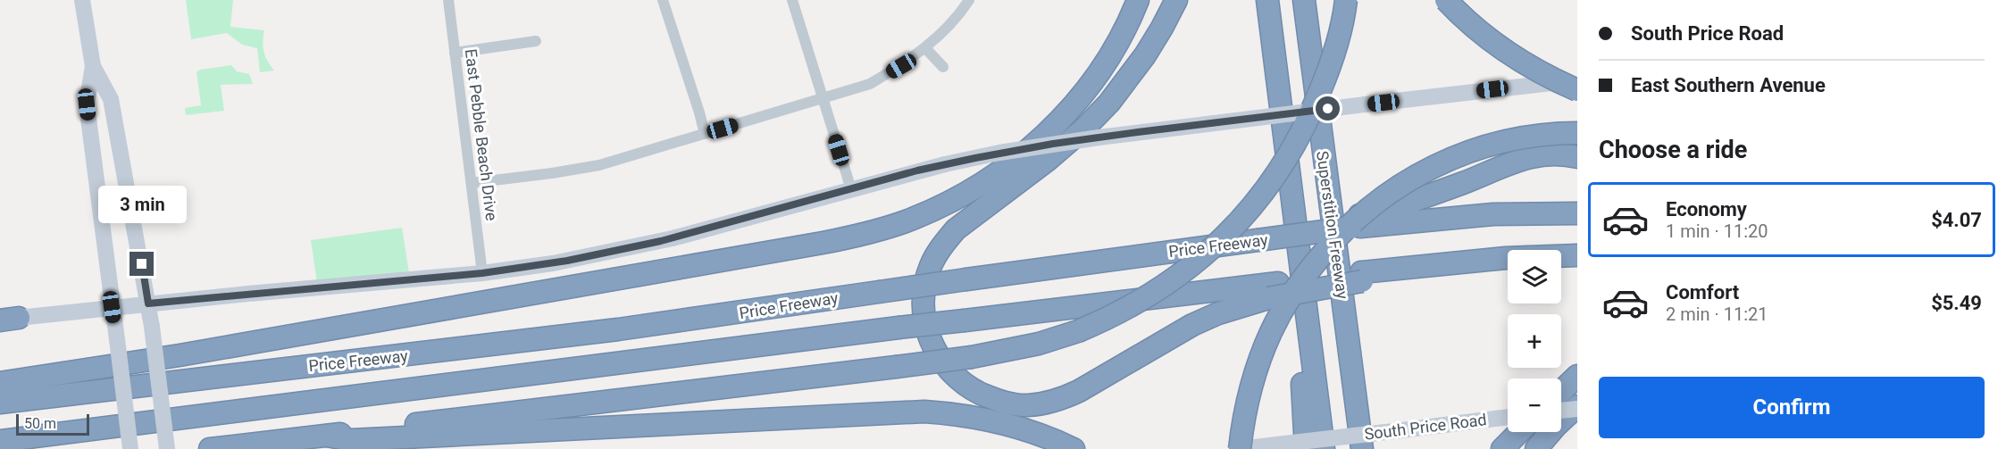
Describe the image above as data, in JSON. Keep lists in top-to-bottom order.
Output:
{
  "streets": {
    "highway": ["Superstition Freeway", "Price Freeway"],
    "main road": ["South Price Road"],
    "street": ["East Pebble Beach Drive"]
  },
  "scale_bar": "50 m",
  "page": {
    "banner": ["South Price Road", "East Southern Avenue"],
    "heading": "Choose a ride",
    "list": [
      {
        "name": "Economy",
        "note": "1 min · 11:20",
        "value": "$4.07"
      },
      {
        "name": "Comfort",
        "note": "2 min · 11:21",
        "value": "$5.49"
      }
    ],
    "bubble": "3 min",
    "map_buttons": ["+", "−"],
    "buttons": "Confirm",
    "scale": "50 m"
  }
}
